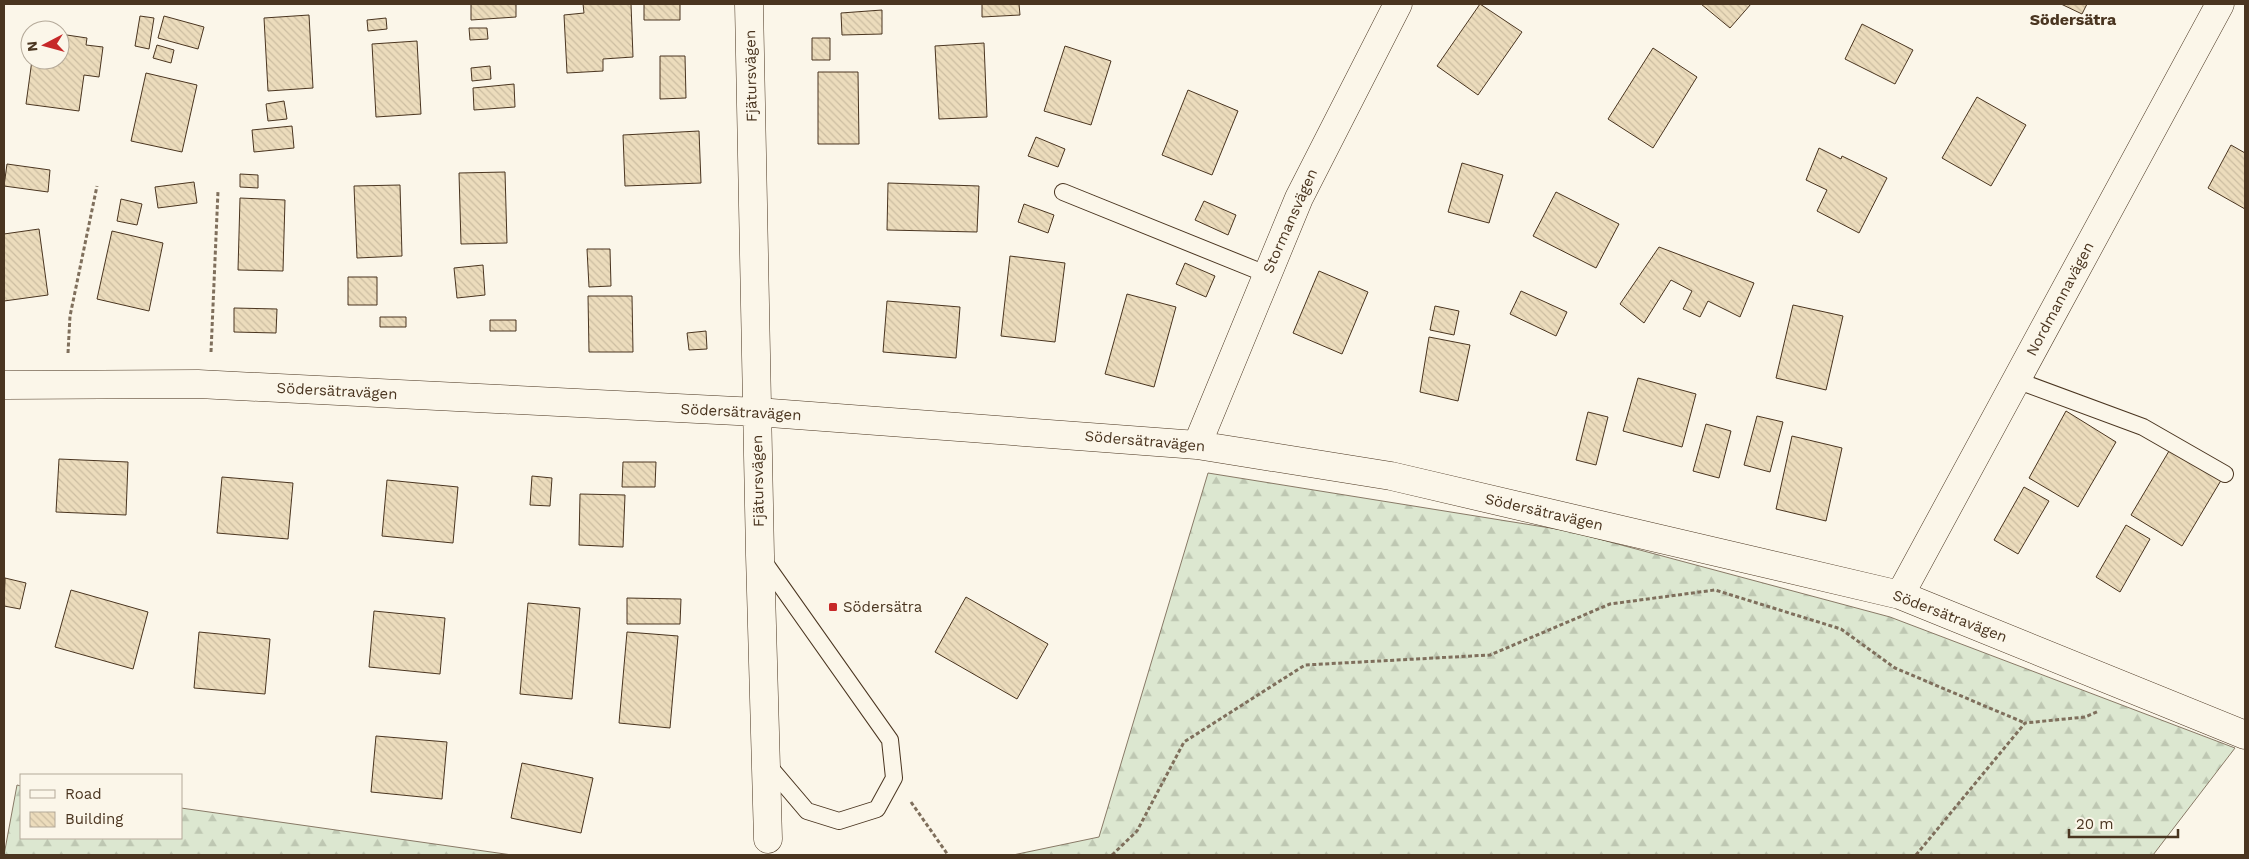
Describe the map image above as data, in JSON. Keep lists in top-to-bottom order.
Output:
{
  "streets": {
    "street": [
      "Fjätursvägen",
      "Stormansvägen",
      "Nordmannavägen",
      "Södersätravägen"
    ]
  },
  "crossings": [
    ["Fjätursvägen", "Södersätravägen"],
    ["Stormansvägen", "Södersätravägen"],
    ["Nordmannavägen", "Södersätravägen"]
  ],
  "districts": ["Södersätra"],
  "places": {
    "transit": ["Södersätra"]
  },
  "legend": ["Road", "Building"],
  "scale_bar": "20 m",
  "north": "left"
}
